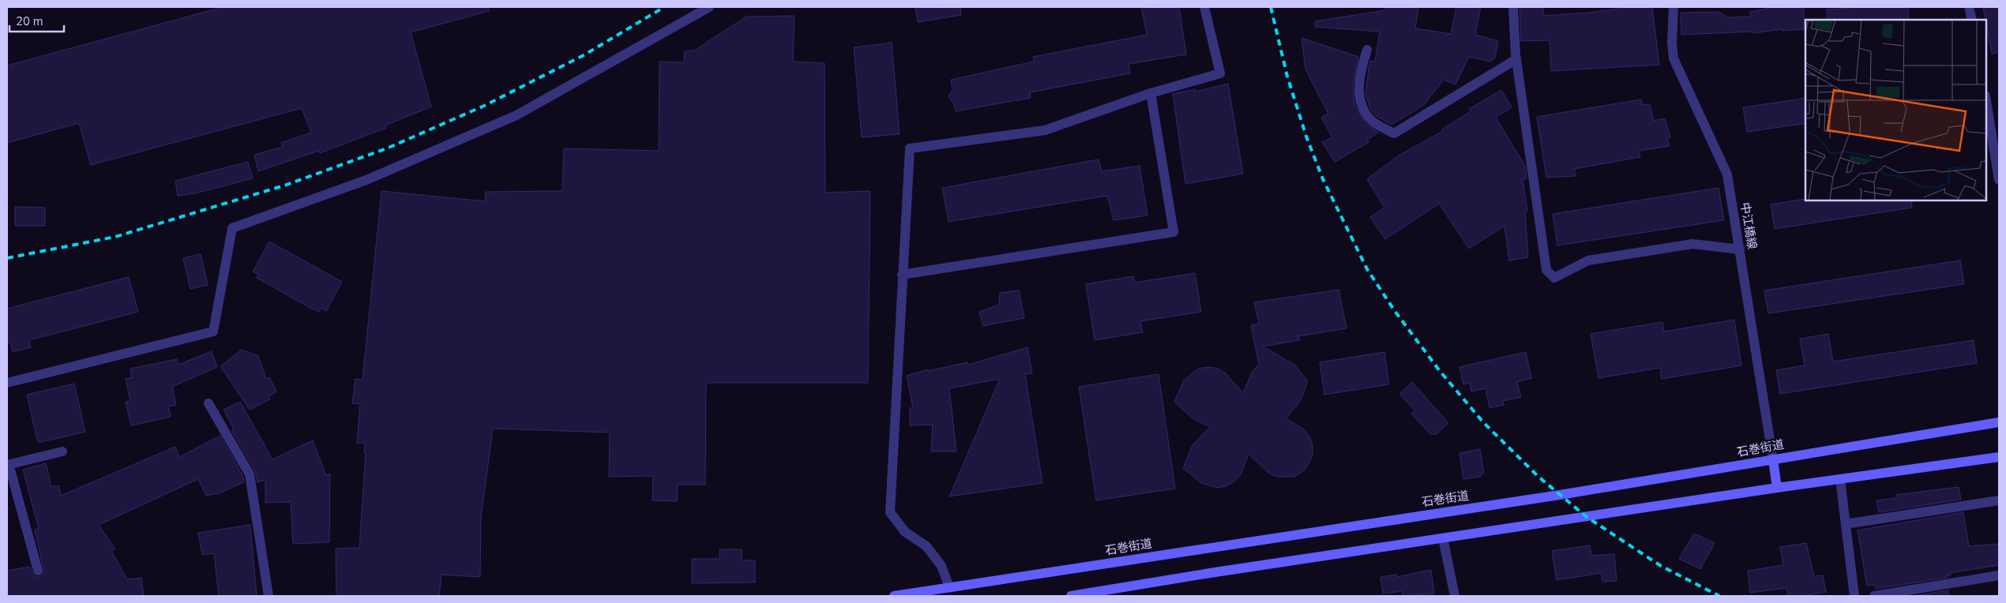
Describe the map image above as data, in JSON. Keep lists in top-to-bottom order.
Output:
{
  "streets": {
    "street": ["中江橋線", "石巻街道"]
  },
  "crossings": [
    ["中江橋線", "石巻街道"]
  ],
  "scale_bar": "20 m"
}
